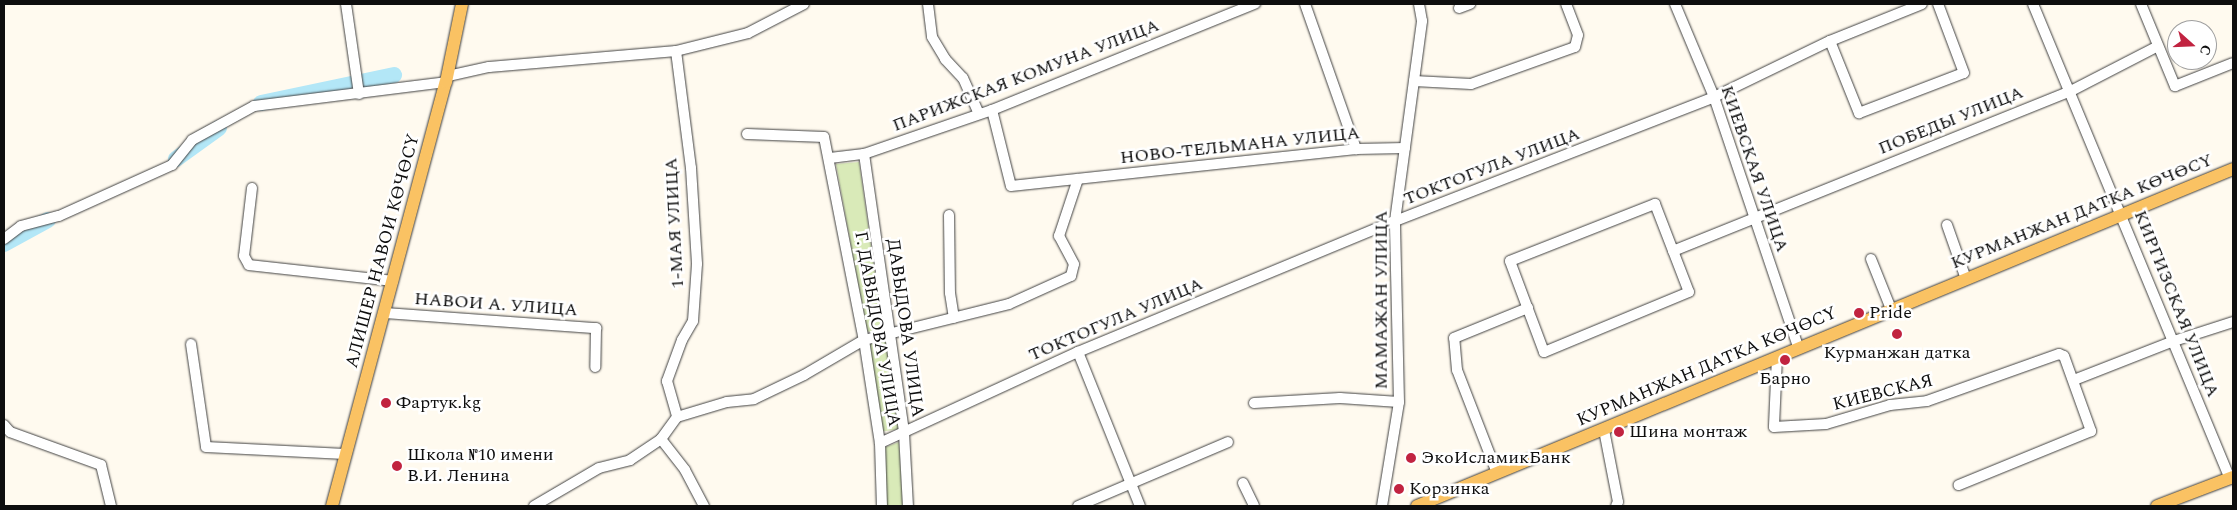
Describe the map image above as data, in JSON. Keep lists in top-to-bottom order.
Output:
{
  "streets": {
    "main road": ["КУРМАНЖАН ДАТКА КӨЧӨСҮ", "АЛИШЕР НАВОИ КӨЧӨСҮ"],
    "street": [
      "ПАРИЖСКАЯ КОМУНА УЛИЦА",
      "ПОБЕДЫ УЛИЦА",
      "НОВО-ТЕЛЬМАНА УЛИЦА",
      "ТОКТОГУЛА УЛИЦА",
      "КИЕВСКАЯ УЛИЦА",
      "1-МАЯ УЛИЦА",
      "МАМАЖАН УЛИЦА",
      "КИРГИЗСКАЯ УЛИЦА",
      "НАВОИ А. УЛИЦА",
      "ДАВЫДОВА УЛИЦА",
      "Г. ДАВЫДОВА УЛИЦА",
      "КИЕВСКАЯ"
    ]
  },
  "crossings": [
    ["ПАРИЖСКАЯ КОМУНА УЛИЦА", "НОВО-ТЕЛЬМАНА УЛИЦА"],
    ["ПАРИЖСКАЯ КОМУНА УЛИЦА", "ДАВЫДОВА УЛИЦА"],
    ["ПАРИЖСКАЯ КОМУНА УЛИЦА", "Г. ДАВЫДОВА УЛИЦА"],
    ["ПОБЕДЫ УЛИЦА", "КИЕВСКАЯ УЛИЦА"],
    ["ПОБЕДЫ УЛИЦА", "КИРГИЗСКАЯ УЛИЦА"],
    ["НОВО-ТЕЛЬМАНА УЛИЦА", "МАМАЖАН УЛИЦА"],
    ["ТОКТОГУЛА УЛИЦА", "КИЕВСКАЯ УЛИЦА"],
    ["ТОКТОГУЛА УЛИЦА", "МАМАЖАН УЛИЦА"],
    ["ТОКТОГУЛА УЛИЦА", "ДАВЫДОВА УЛИЦА"],
    ["ТОКТОГУЛА УЛИЦА", "Г. ДАВЫДОВА УЛИЦА"],
    ["КИЕВСКАЯ УЛИЦА", "КУРМАНЖАН ДАТКА КӨЧӨСҮ"],
    ["КУРМАНЖАН ДАТКА КӨЧӨСҮ", "КИРГИЗСКАЯ УЛИЦА"],
    ["КУРМАНЖАН ДАТКА КӨЧӨСҮ", "КИЕВСКАЯ"],
    ["АЛИШЕР НАВОИ КӨЧӨСҮ", "НАВОИ А. УЛИЦА"]
  ],
  "places": [
    "Pride",
    "Курманжан датка",
    "Барно",
    "Фартук.kg",
    "Шина монтаж",
    "ЭкоИсламикБанк",
    "Школа №10 имени В.И. Ленина",
    "Корзинка"
  ],
  "north": "right"
}
